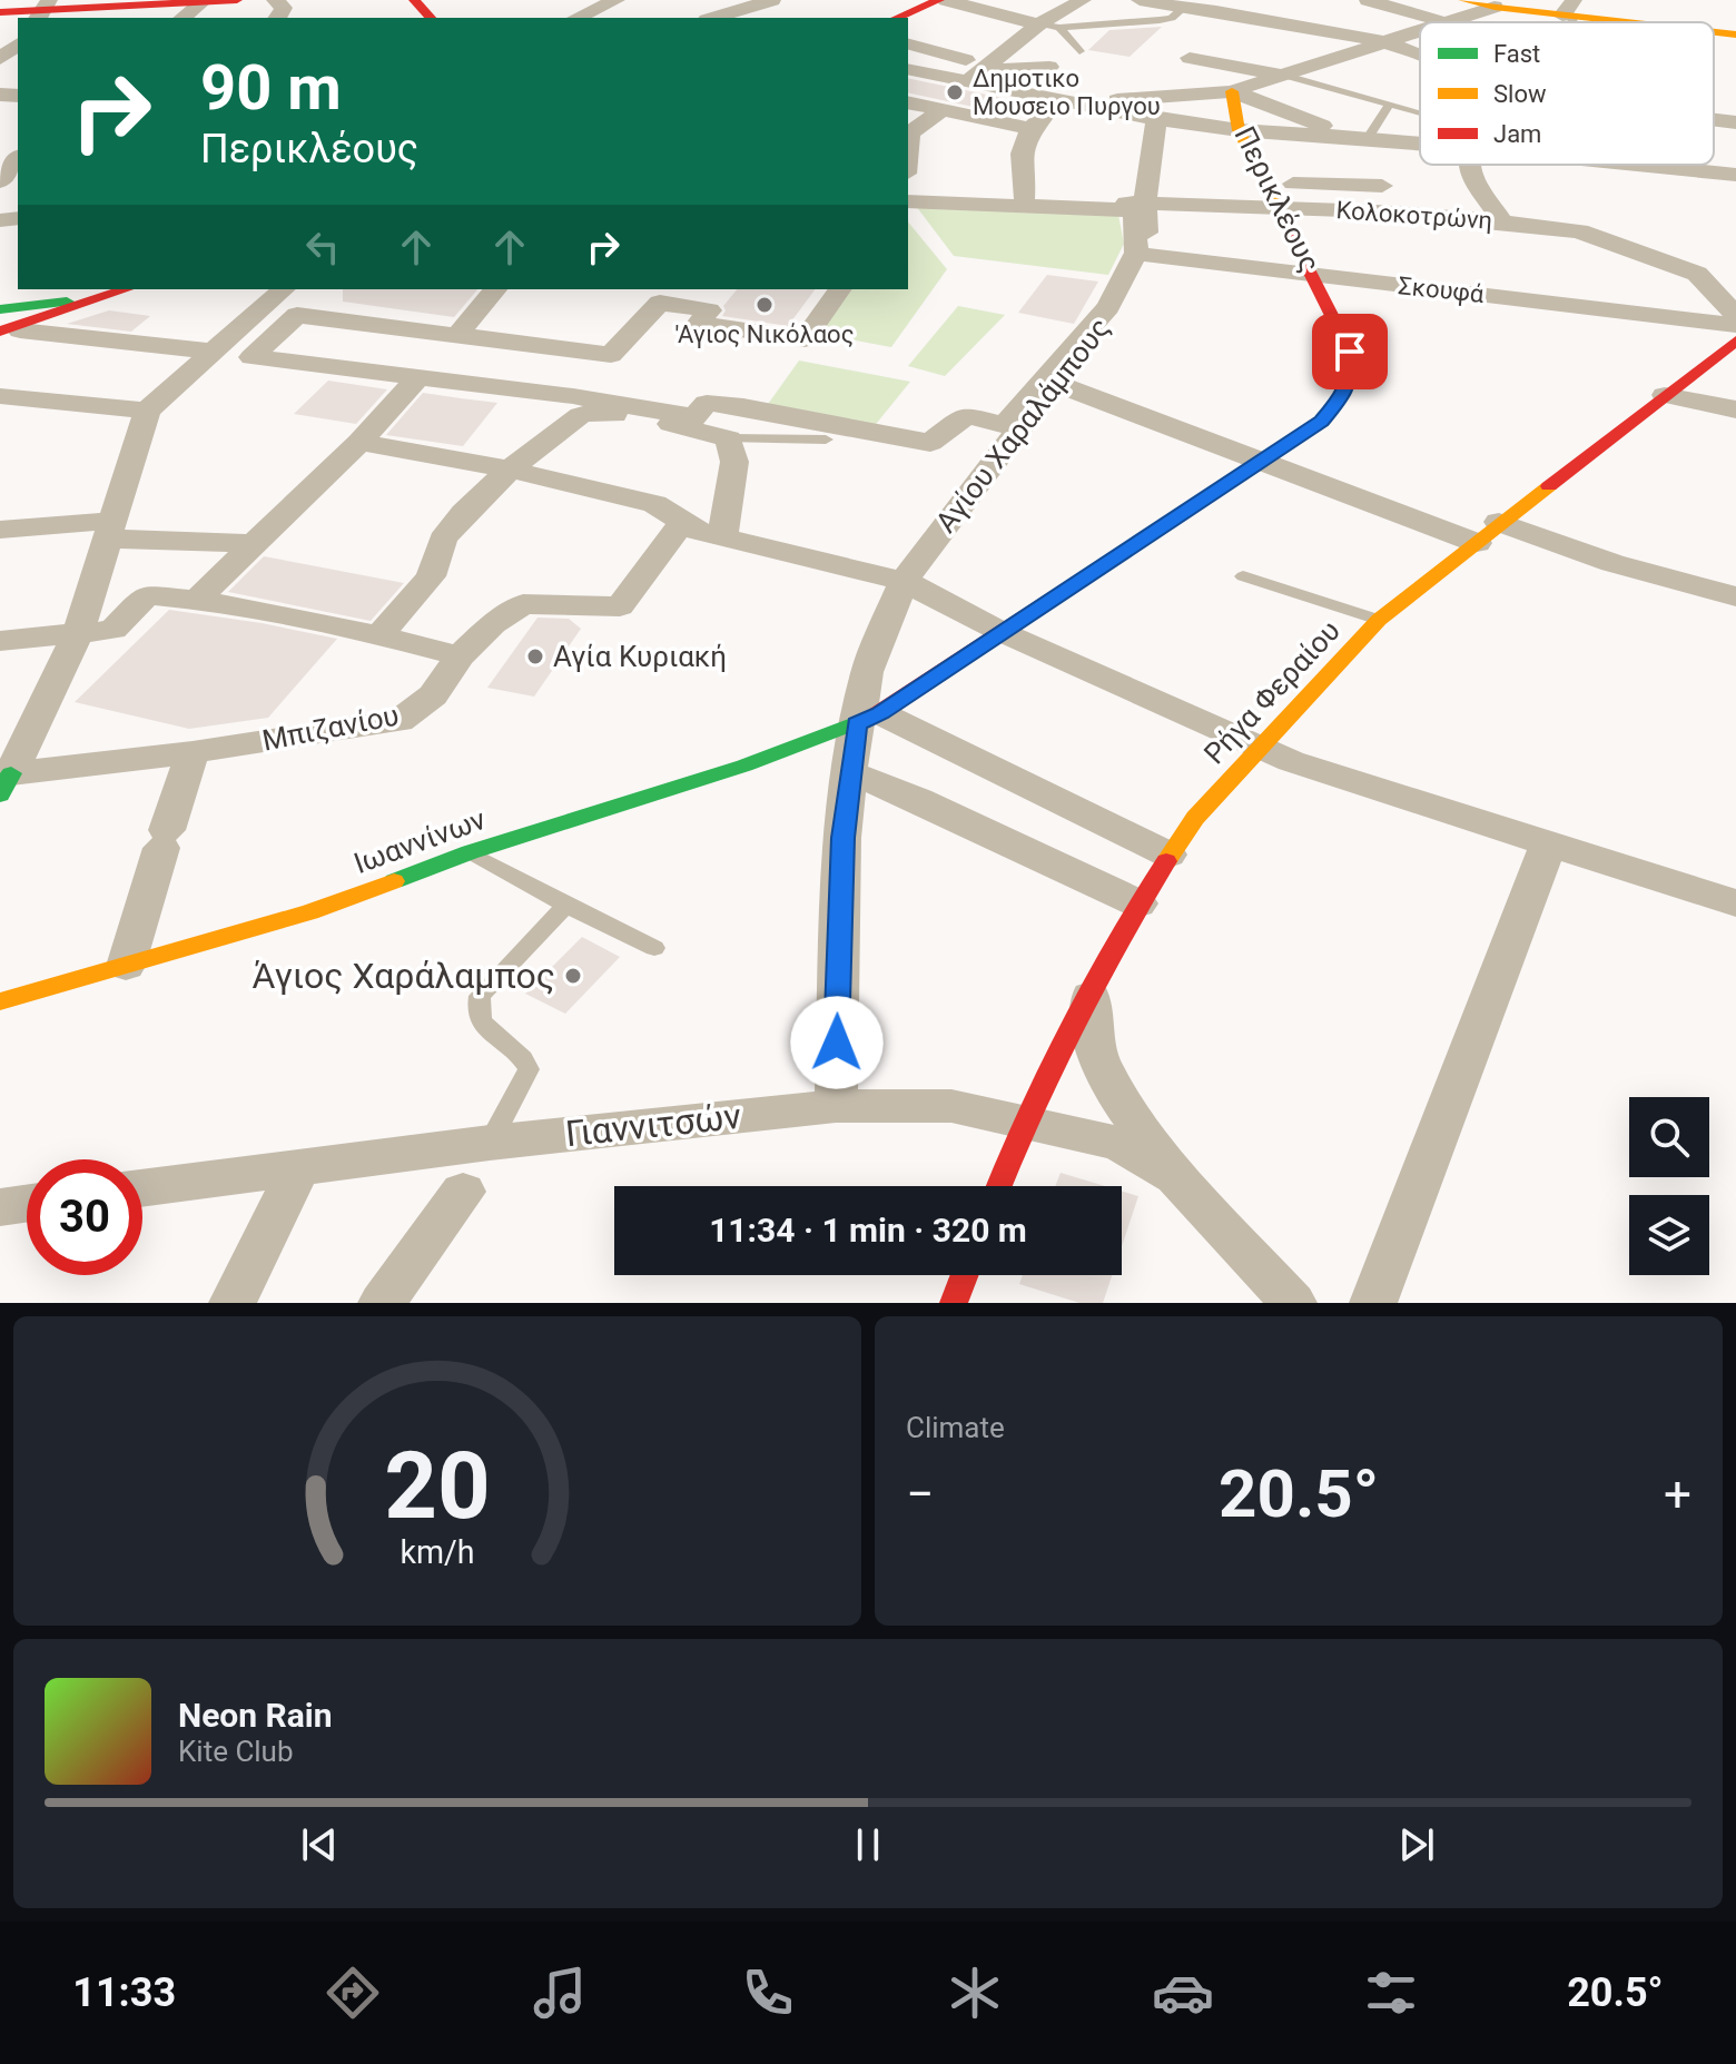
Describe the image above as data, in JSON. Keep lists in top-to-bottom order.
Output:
{
  "streets": {
    "street": [
      "Περικλέους",
      "Κολοκοτρώνη",
      "Σκουφά",
      "Αγίου Χαραλάμπους",
      "Ρήγα Φεραίου",
      "Μπιζανίου",
      "Ιωαννίνων",
      "Γιαννιτσών"
    ]
  },
  "crossings": [
    ["Περικλέους", "Κολοκοτρώνη"],
    ["Περικλέους", "Σκουφά"],
    ["Περικλέους", "Αγίου Χαραλάμπους"],
    ["Περικλέους", "Ιωαννίνων"],
    ["Κολοκοτρώνη", "Αγίου Χαραλάμπους"],
    ["Σκουφά", "Αγίου Χαραλάμπους"],
    ["Αγίου Χαραλάμπους", "Ιωαννίνων"],
    ["Ρήγα Φεραίου", "Γιαννιτσών"]
  ],
  "places": [
    "Δημοτικο Μουσειο Πυργου",
    "'Αγιος Νικόλαος",
    "Αγία Κυριακή",
    "Άγιος Χαράλαμπος"
  ],
  "legend": ["Fast", "Slow", "Jam"],
  "page": {
    "turn": ["90 m", "Περικλέους"],
    "limit": "30",
    "trip": "11:34 · 1 min · 320 m",
    "tile": "Climate",
    "heat": ["−", "20.5°", "+"],
    "song": ["Neon Rain", "Kite Club"],
    "tabs": ["11:33", "20.5°"],
    "gauge": ["20", "km/h"]
  }
}
